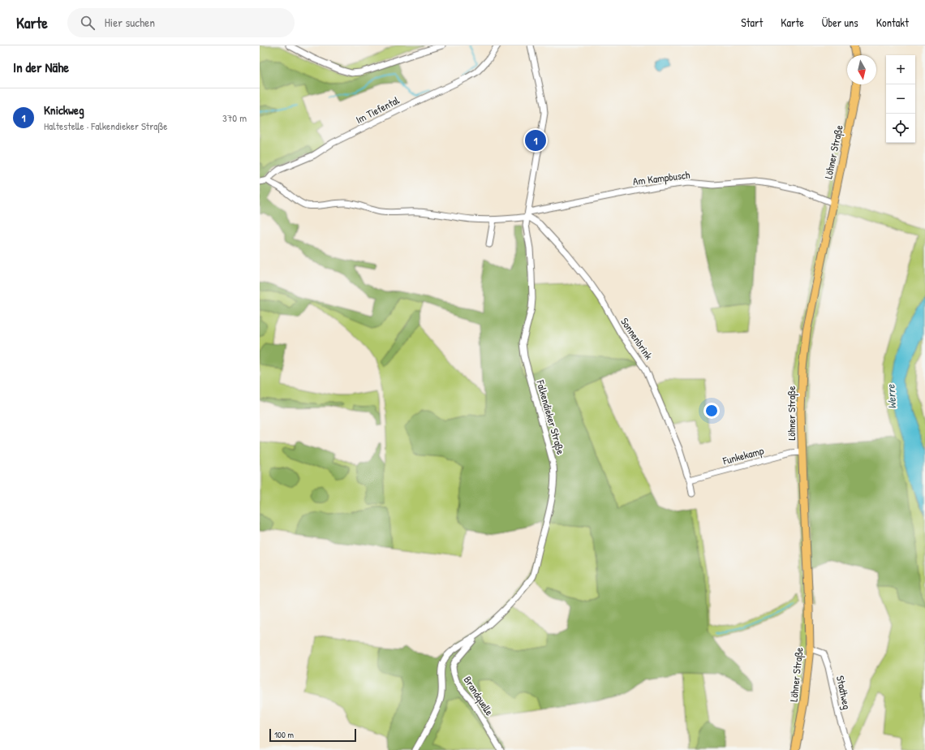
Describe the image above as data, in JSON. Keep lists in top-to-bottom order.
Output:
{
  "streets": {
    "main road": ["Löhner Straße"],
    "street": [
      "Im Tiefental",
      "Am Kampbusch",
      "Sonnenbrink",
      "Falkendieker Straße",
      "Funkekamp",
      "Stadtweg",
      "Brandquelle"
    ]
  },
  "crossings": [
    ["Im Tiefental", "Am Kampbusch"],
    ["Löhner Straße", "Am Kampbusch"],
    ["Löhner Straße", "Funkekamp"],
    ["Löhner Straße", "Stadtweg"],
    ["Am Kampbusch", "Sonnenbrink"],
    ["Am Kampbusch", "Falkendieker Straße"],
    ["Sonnenbrink", "Falkendieker Straße"],
    ["Sonnenbrink", "Funkekamp"],
    ["Falkendieker Straße", "Brandquelle"]
  ],
  "water": ["Werre"],
  "scale_bar": "100 m",
  "north": "bottom",
  "page": {
    "header": "Karte",
    "search": "Hier suchen",
    "nav": [
      "Start",
      "Karte",
      "Über uns",
      "Kontakt"
    ],
    "heading": "In der Nähe",
    "map_buttons": ["+", "−"],
    "list": [
      {
        "mark": "1",
        "name": "Knickweg",
        "note": "Haltestelle · Falkendieker Straße",
        "value": "370 m"
      }
    ],
    "pins": "1",
    "scale": "100 m"
  }
}
